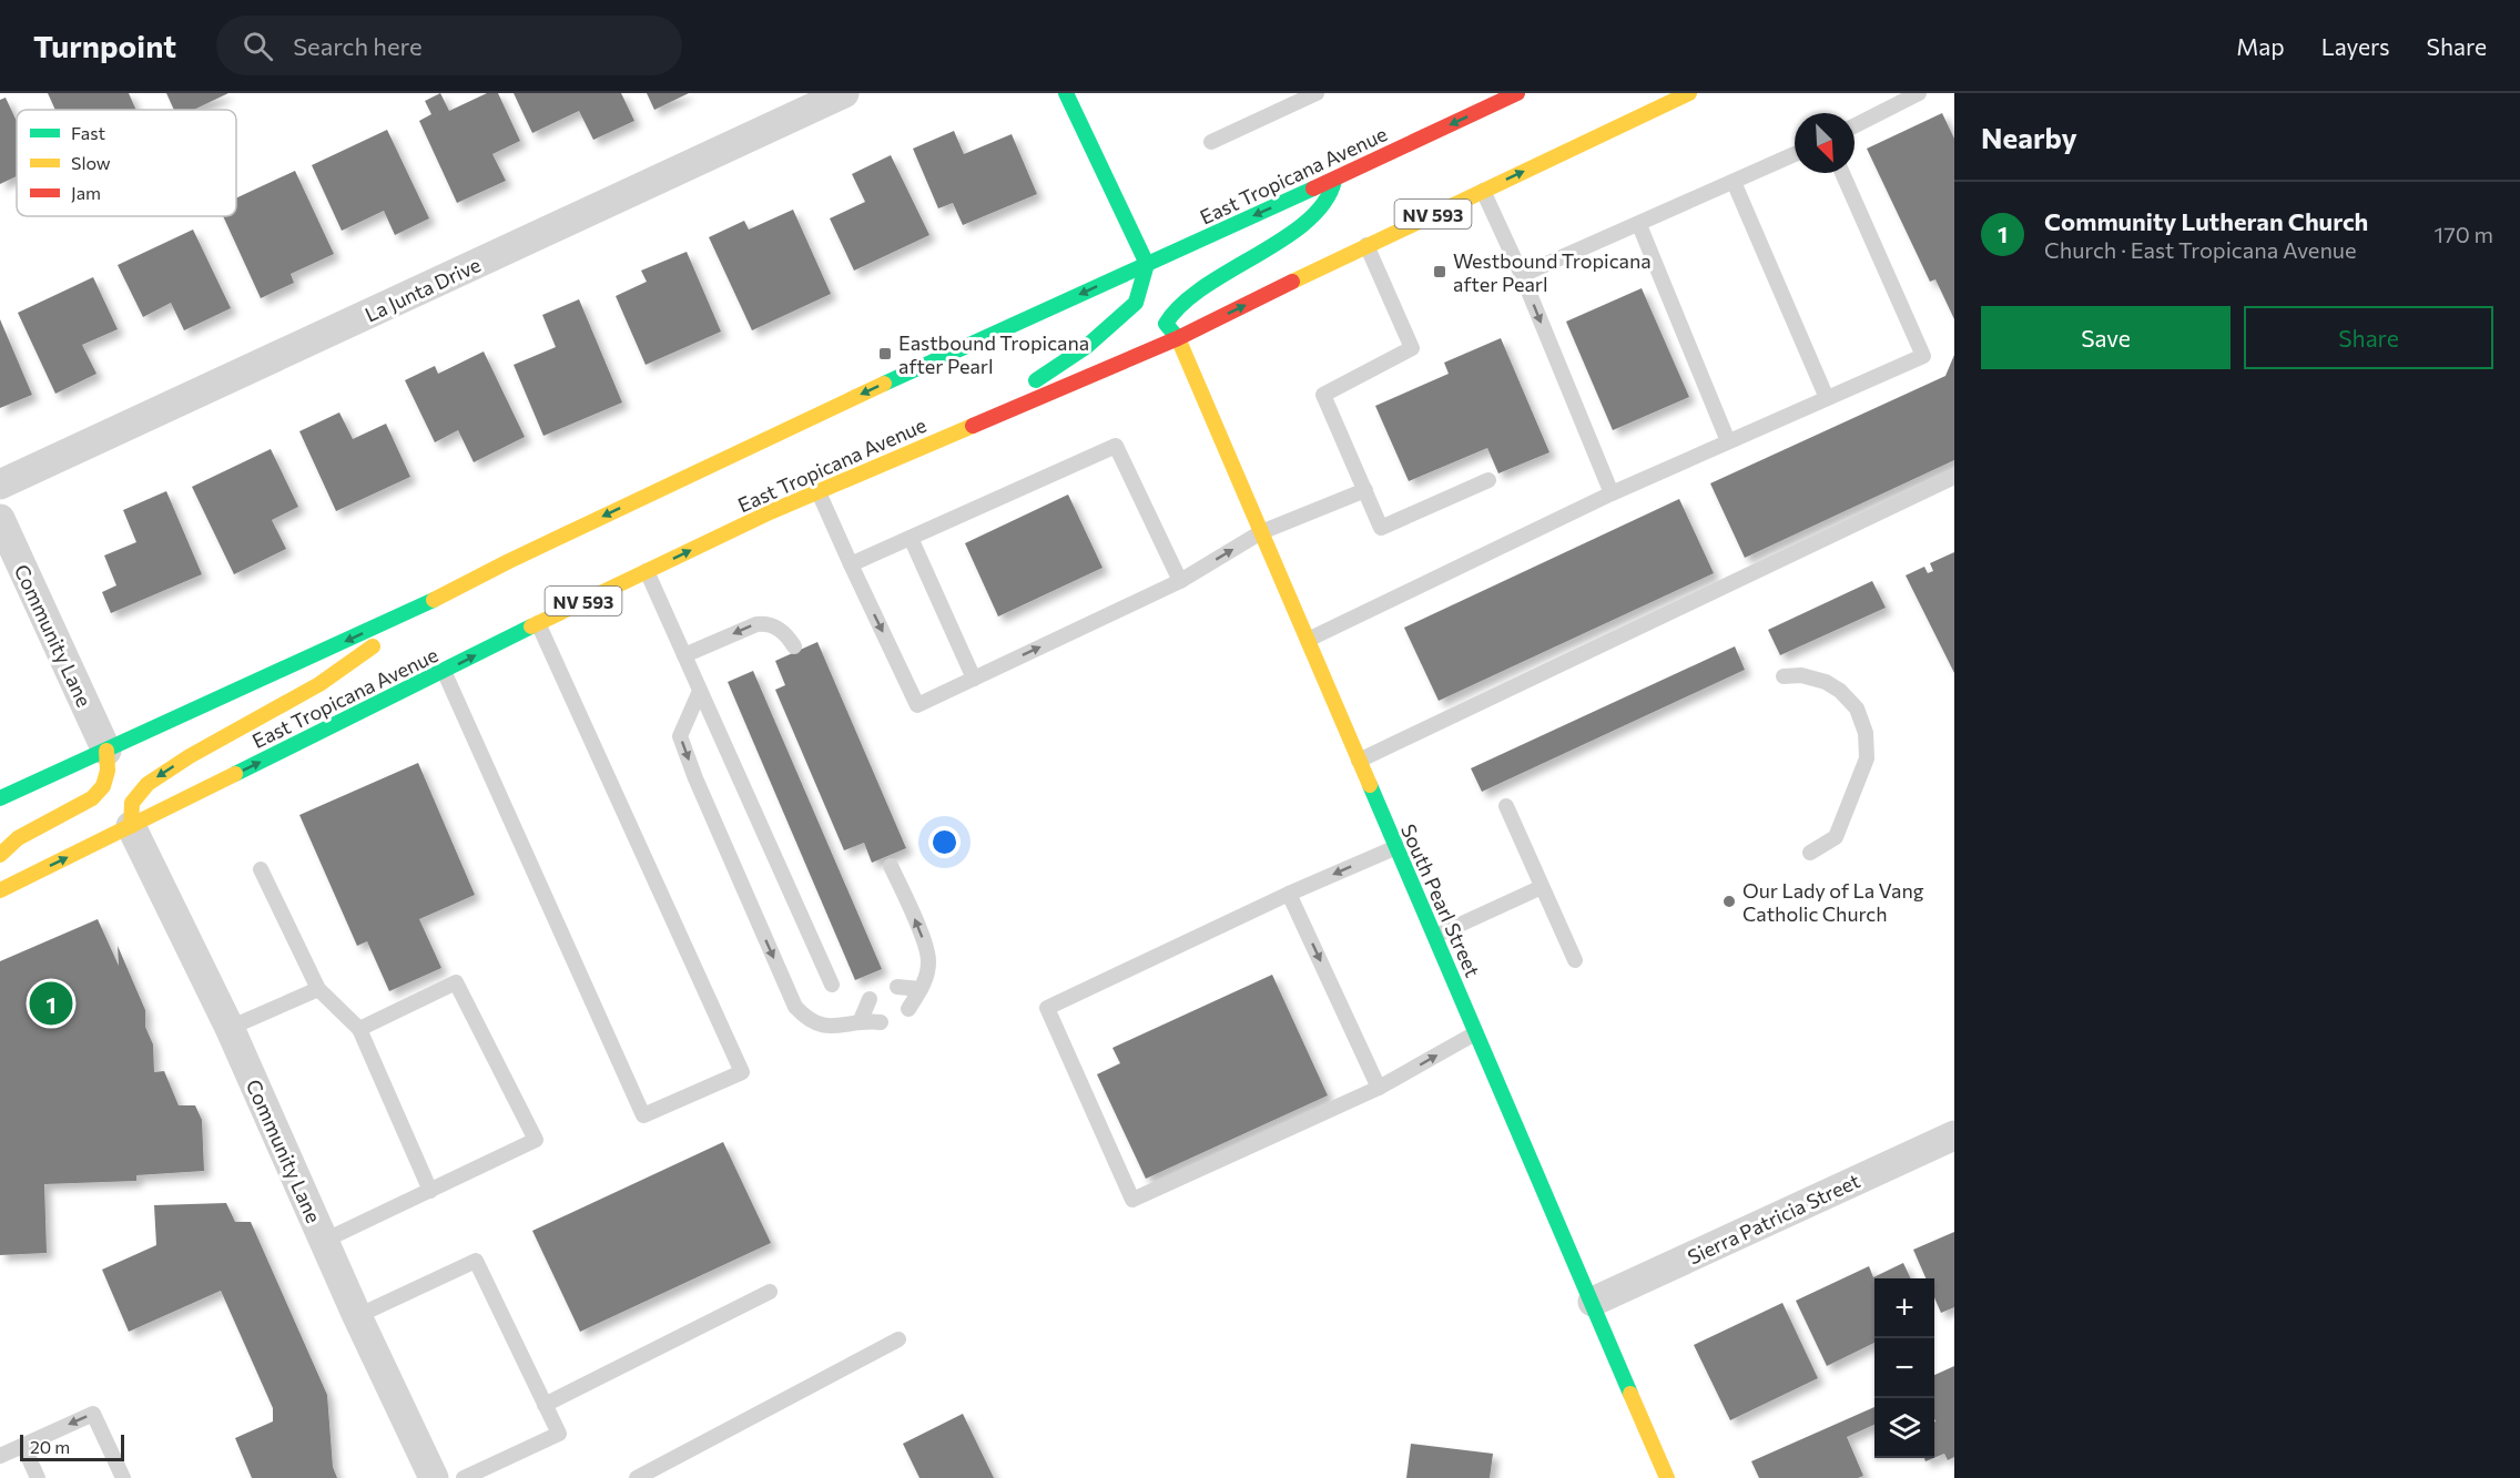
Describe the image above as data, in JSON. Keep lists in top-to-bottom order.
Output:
{
  "streets": {
    "main road": ["East Tropicana Avenue", "NV 593", "South Pearl Street"],
    "street": ["La Junta Drive", "Community Lane", "Sierra Patricia Street"]
  },
  "crossings": [
    ["East Tropicana Avenue", "Community Lane"],
    ["East Tropicana Avenue", "South Pearl Street"],
    ["South Pearl Street", "Sierra Patricia Street"]
  ],
  "places": {
    "transit": ["Westbound Tropicana after Pearl", "Eastbound Tropicana after Pearl"],
    "other": ["Our Lady of La Vang Catholic Church"]
  },
  "legend": ["Fast", "Slow", "Jam"],
  "scale_bar": "20 m",
  "north": "bottom right",
  "page": {
    "header": "Turnpoint",
    "search": "Search here",
    "nav": ["Map", "Layers", "Share"],
    "heading": "Nearby",
    "list": [
      {
        "mark": "1",
        "name": "Community Lutheran Church",
        "note": "Church · East Tropicana Avenue",
        "value": "170 m"
      }
    ],
    "buttons": ["Save", "Share"],
    "pins": "1",
    "map_buttons": ["+", "−"],
    "scale": "20 m"
  }
}
